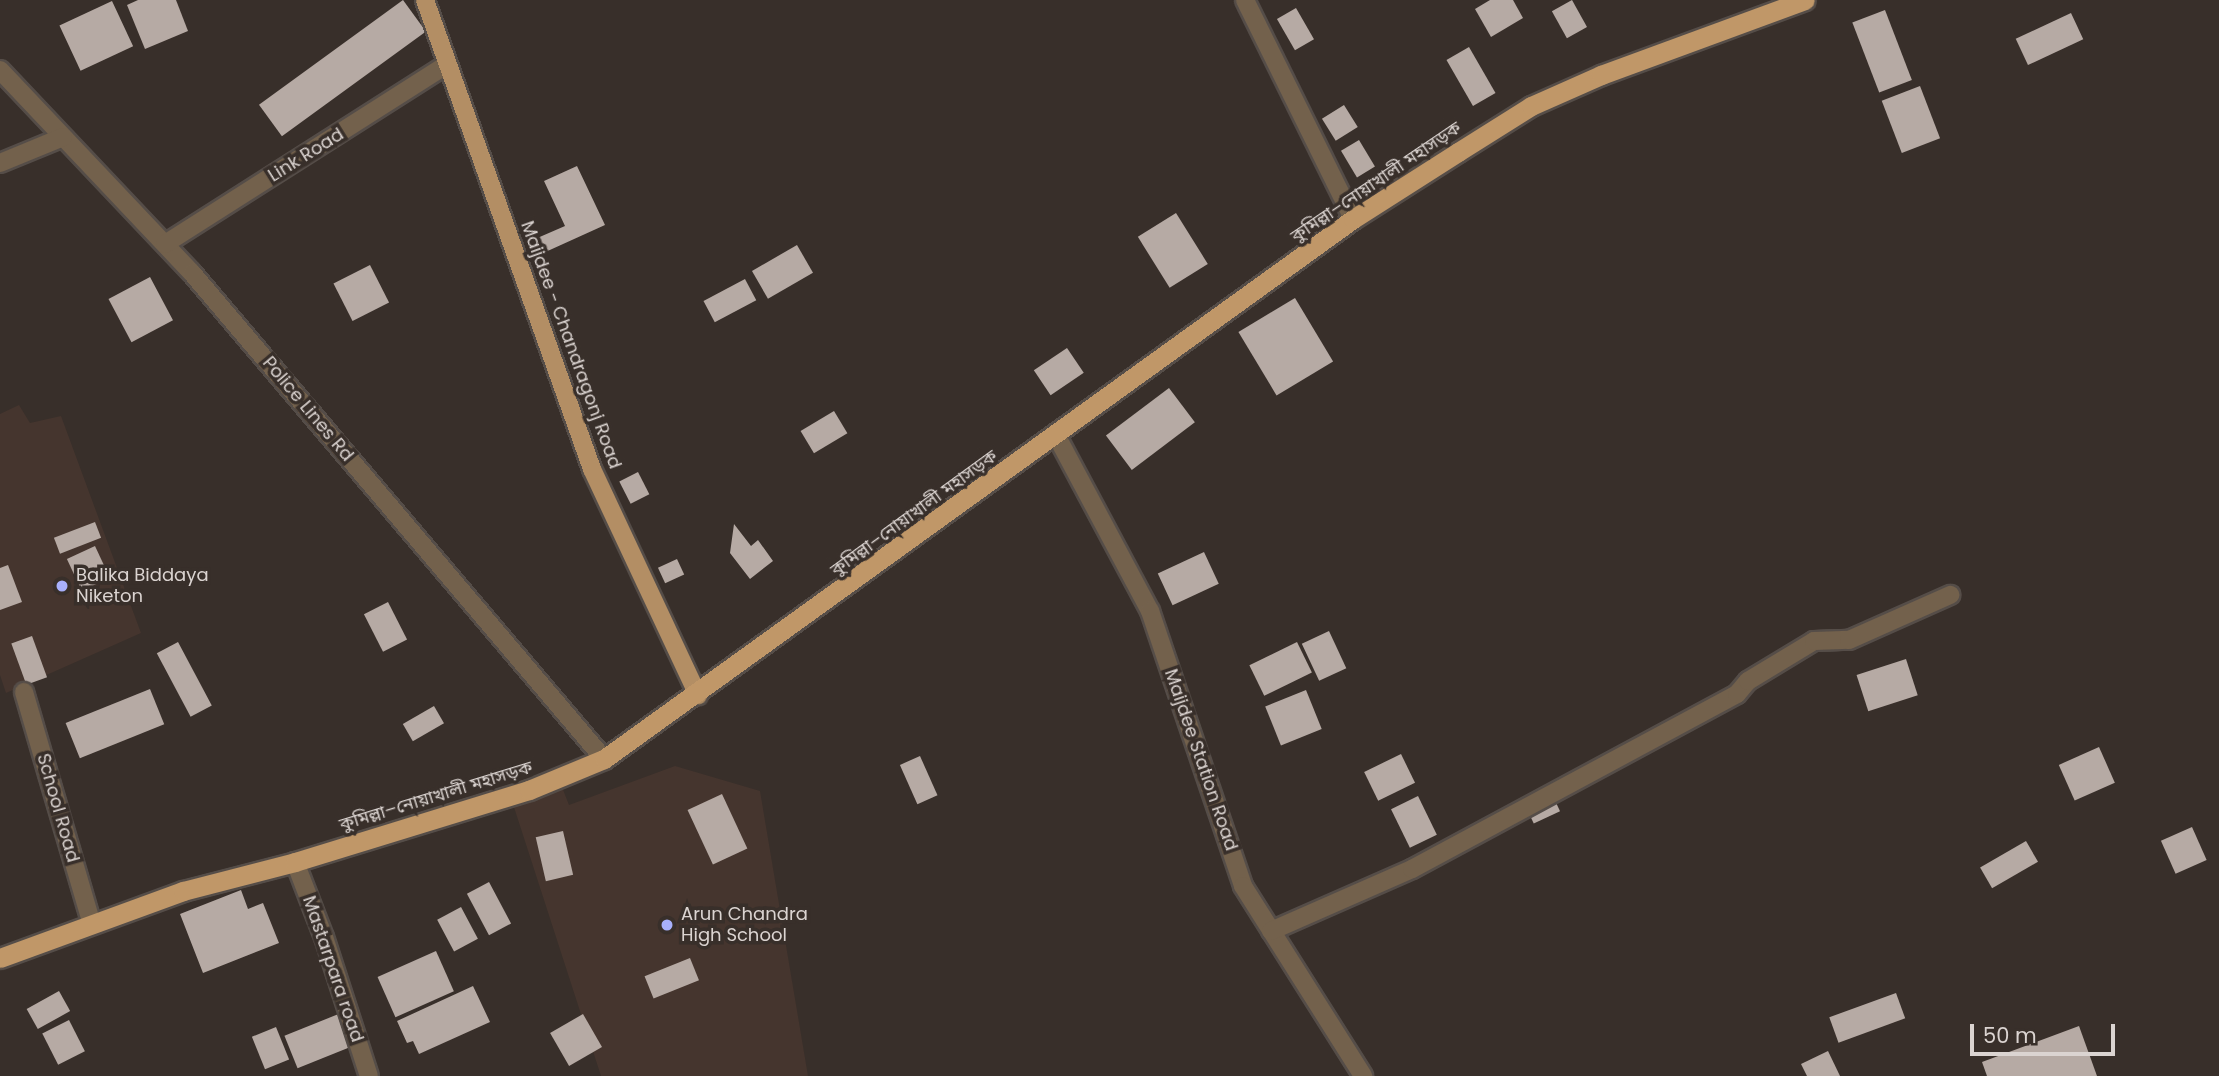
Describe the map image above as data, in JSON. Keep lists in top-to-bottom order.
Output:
{
  "streets": {
    "highway": ["কুমিল্লা–নোয়াখালী মহাসড়ক"],
    "main road": ["Maijdee - Chandragonj Road"],
    "street": [
      "Link Road",
      "Police Lines Rd",
      "Maijdee Station Road",
      "School Road",
      "Mastarpara road"
    ]
  },
  "crossings": [
    ["Link Road", "Maijdee - Chandragonj Road"],
    ["Link Road", "Police Lines Rd"],
    ["কুমিল্লা–নোয়াখালী মহাসড়ক", "Maijdee - Chandragonj Road"],
    ["কুমিল্লা–নোয়াখালী মহাসড়ক", "Police Lines Rd"],
    ["কুমিল্লা–নোয়াখালী মহাসড়ক", "Maijdee Station Road"],
    ["কুমিল্লা–নোয়াখালী মহাসড়ক", "School Road"],
    ["কুমিল্লা–নোয়াখালী মহাসড়ক", "Mastarpara road"]
  ],
  "places": ["Balika Biddaya Niketon", "Arun Chandra High School"],
  "scale_bar": "50 m"
}
